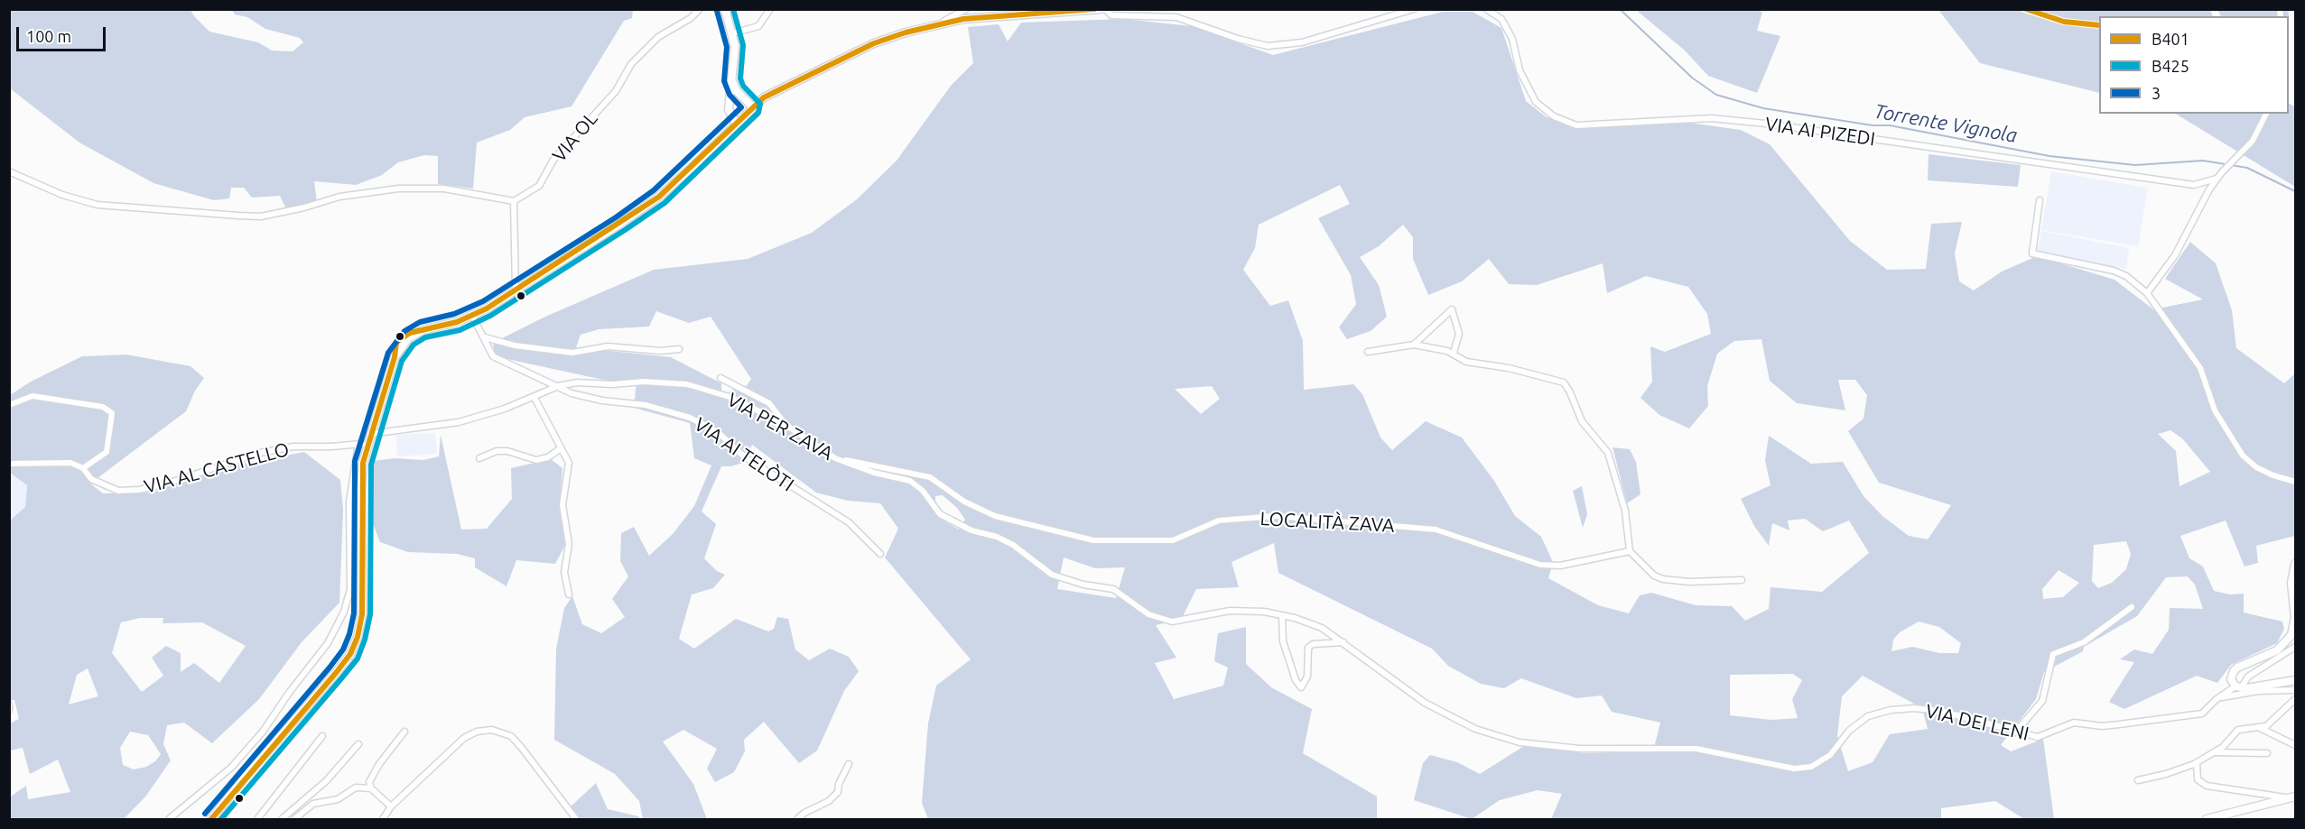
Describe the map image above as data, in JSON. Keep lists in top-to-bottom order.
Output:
{
  "streets": {
    "street": [
      "VIA AI PIZEDI",
      "VIA OL",
      "VIA PER ZAVA",
      "VIA AI TELÒTI",
      "VIA AL CASTELLO",
      "LOCALITÀ ZAVA",
      "VIA DEI LENI"
    ]
  },
  "crossings": [
    ["VIA PER ZAVA", "VIA AI TELÒTI"],
    ["VIA PER ZAVA", "LOCALITÀ ZAVA"],
    ["VIA PER ZAVA", "VIA DEI LENI"],
    ["LOCALITÀ ZAVA", "VIA DEI LENI"]
  ],
  "water": ["Torrente Vignola"],
  "lines": ["transit line B401", "transit line B425", "transit line 3"],
  "legend": ["B401", "B425", "3"],
  "scale_bar": "100 m"
}
